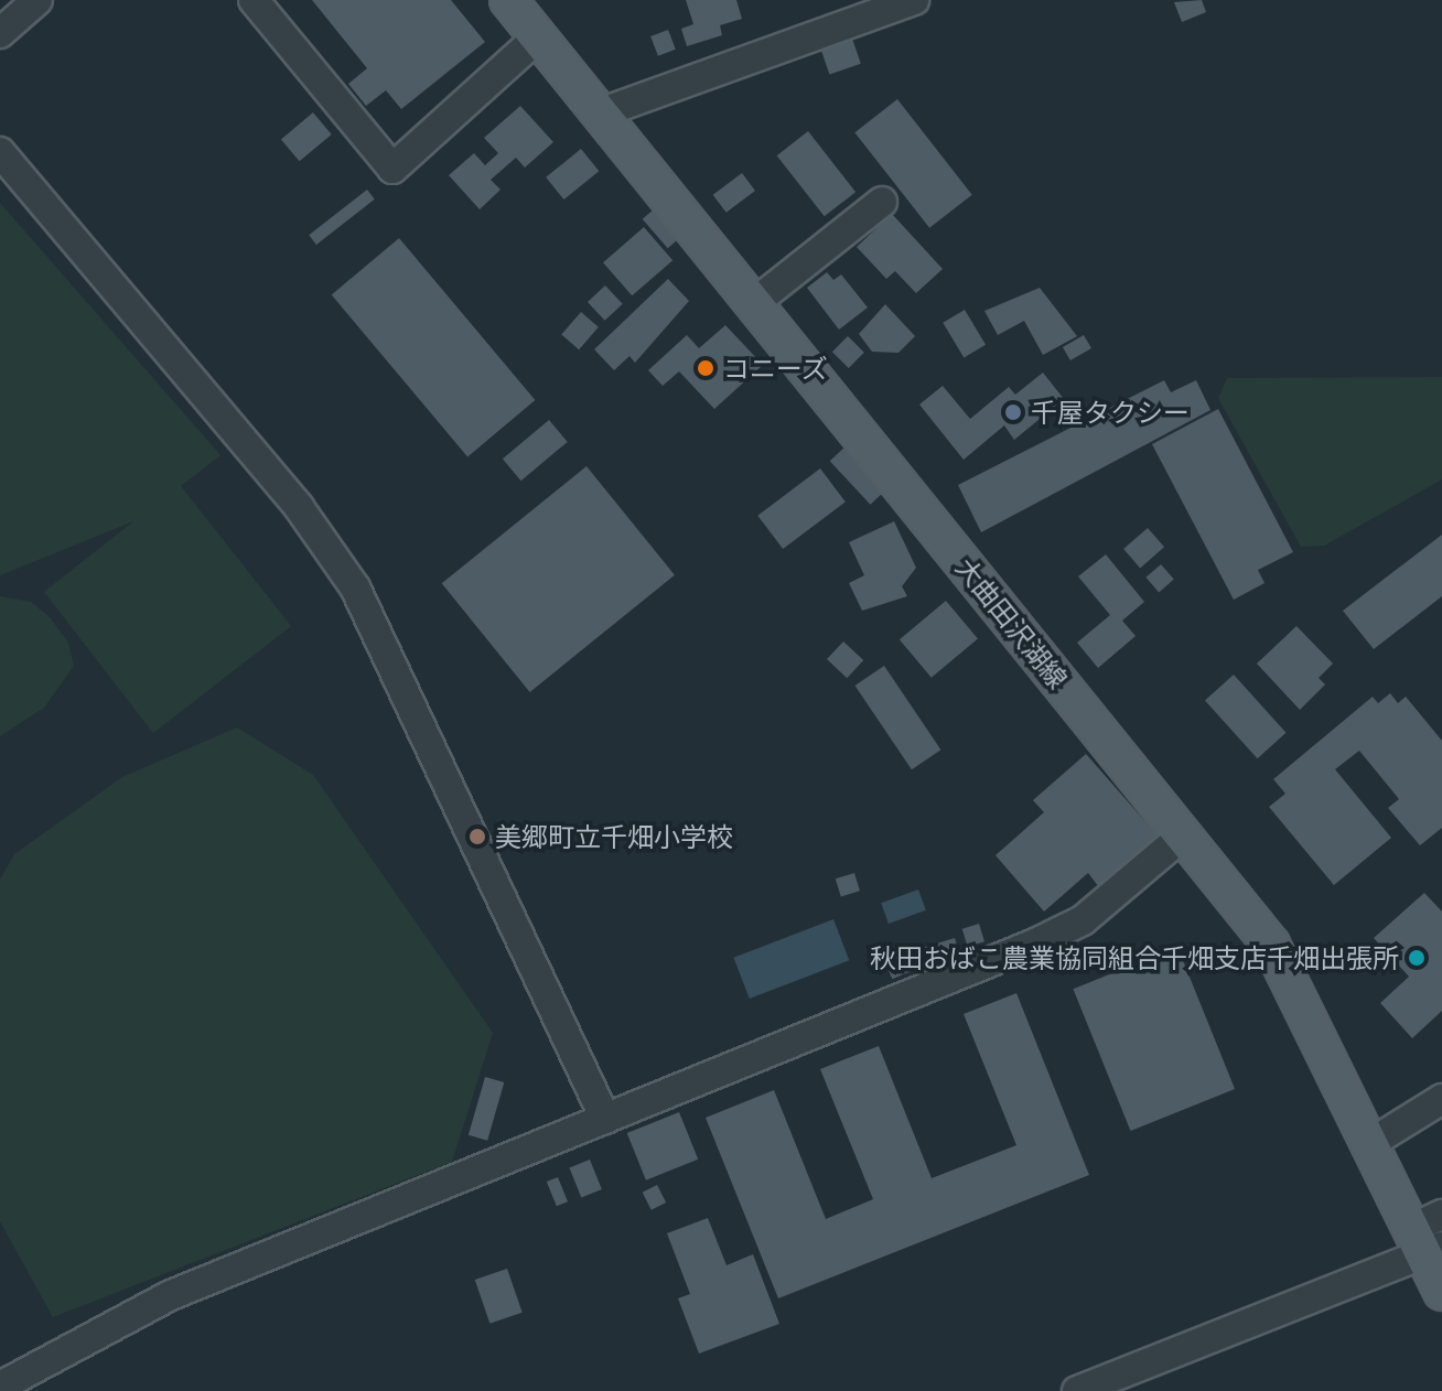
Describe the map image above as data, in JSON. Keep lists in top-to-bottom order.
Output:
{
  "streets": {
    "main road": ["大曲田沢湖線"]
  },
  "places": [
    "コニーズ",
    "千屋タクシー",
    "美郷町立千畑小学校",
    "秋田おばこ農業協同組合千畑支店千畑出張所"
  ]
}
